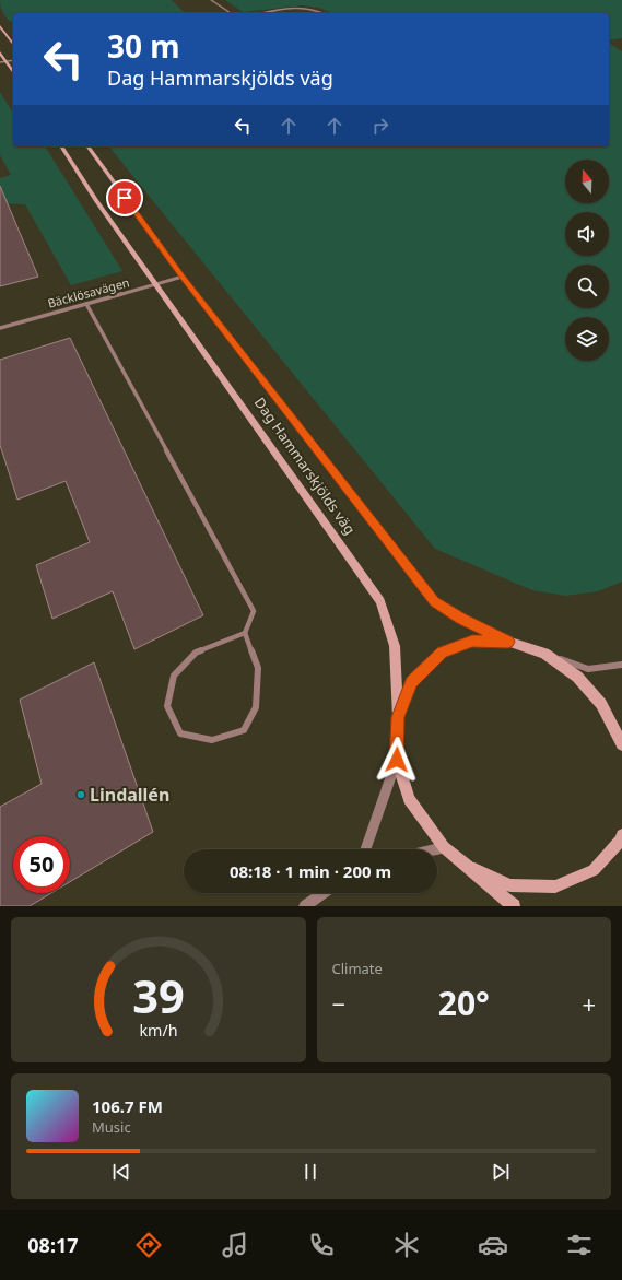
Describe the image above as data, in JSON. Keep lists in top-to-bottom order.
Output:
{
  "streets": {
    "main road": ["Dag Hammarskjölds väg"],
    "street": ["Bäcklösavägen"]
  },
  "crossings": [
    ["Bäcklösavägen", "Dag Hammarskjölds väg"]
  ],
  "places": ["Lindallén"],
  "north": "top",
  "page": {
    "turn": ["30 m", "Dag Hammarskjölds väg"],
    "limit": "50",
    "trip": "08:18 · 1 min · 200 m",
    "tile": "Climate",
    "heat": ["−", "20°", "+"],
    "song": ["106.7 FM", "Music"],
    "tabs": "08:17",
    "gauge": ["39", "km/h"]
  }
}
